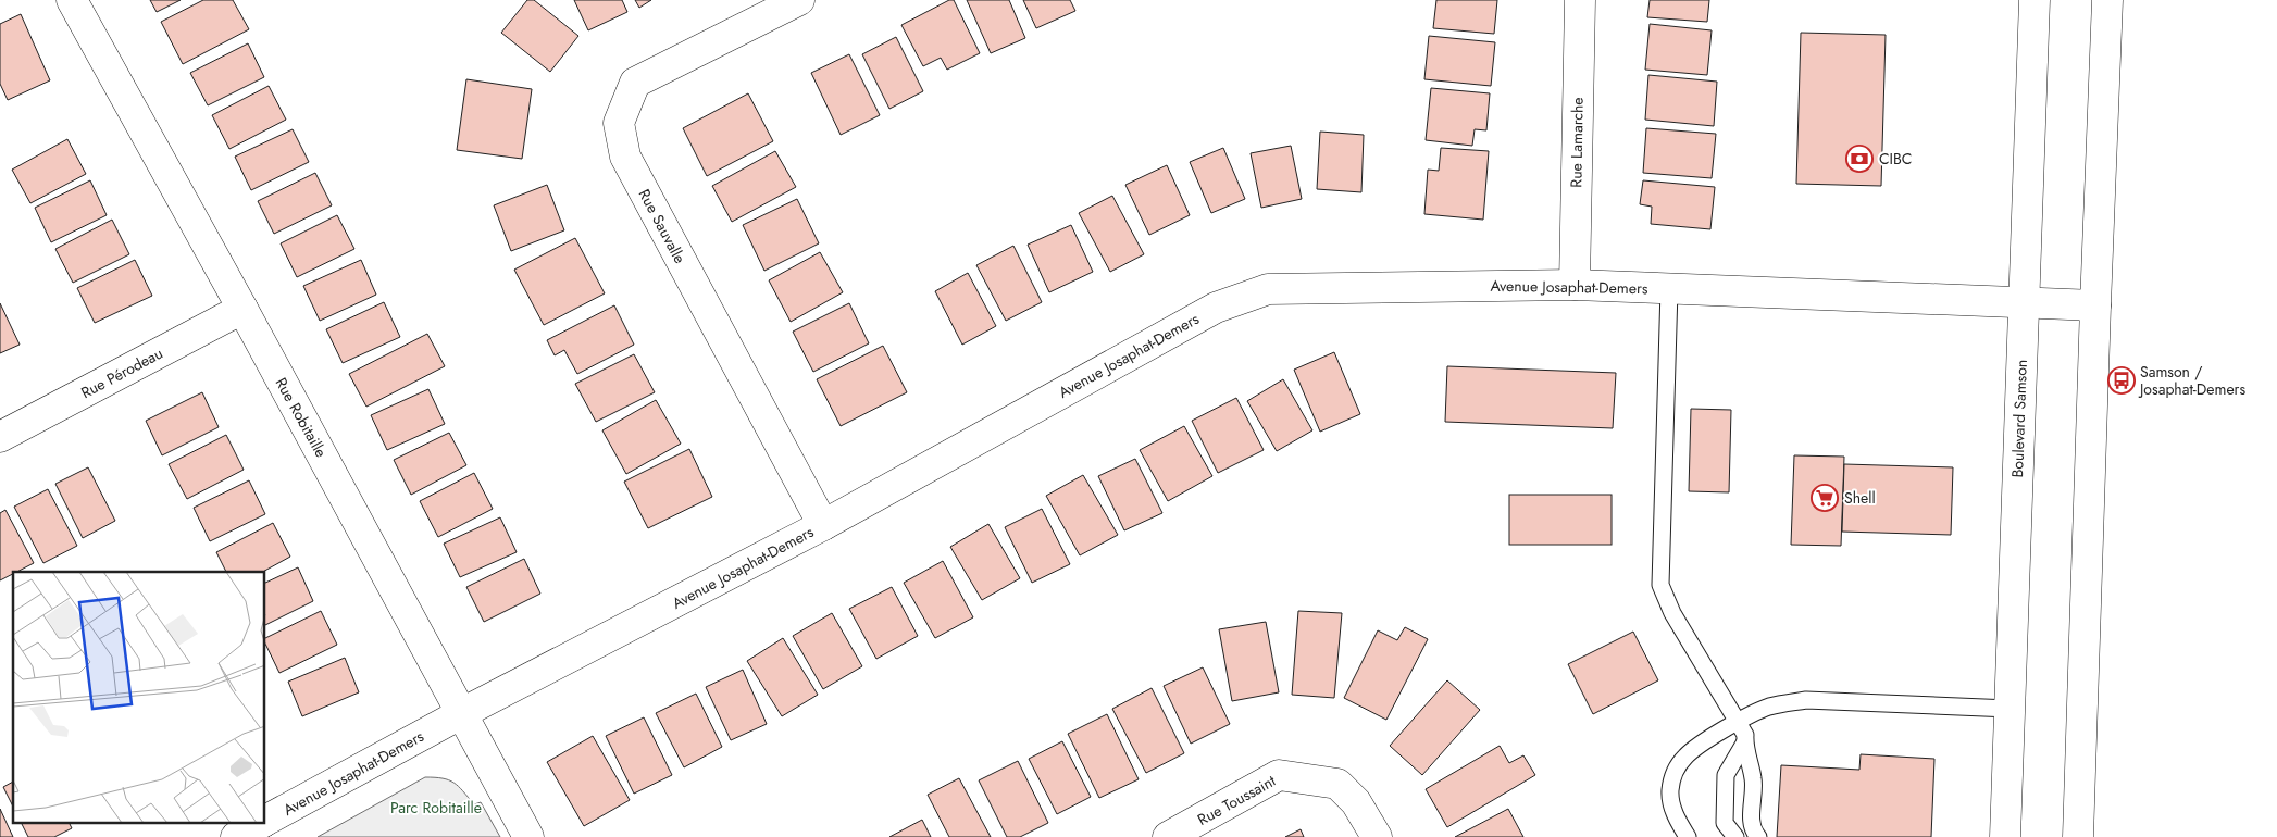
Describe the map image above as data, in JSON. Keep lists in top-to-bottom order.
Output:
{
  "streets": {
    "street": [
      "Rue Lamarche",
      "Rue Sauvalle",
      "Avenue Josaphat-Demers",
      "Rue Pérodeau",
      "Rue Robitaille",
      "Boulevard Samson",
      "Rue Toussaint"
    ]
  },
  "crossings": [
    ["Rue Lamarche", "Avenue Josaphat-Demers"],
    ["Rue Sauvalle", "Avenue Josaphat-Demers"],
    ["Avenue Josaphat-Demers", "Rue Robitaille"],
    ["Avenue Josaphat-Demers", "Boulevard Samson"],
    ["Rue Pérodeau", "Rue Robitaille"]
  ],
  "parks": ["Parc Robitaille"],
  "places": {
    "bank": ["CIBC"],
    "bus stop": ["Samson / Josaphat-Demers"],
    "supermarket": ["Shell"]
  }
}
